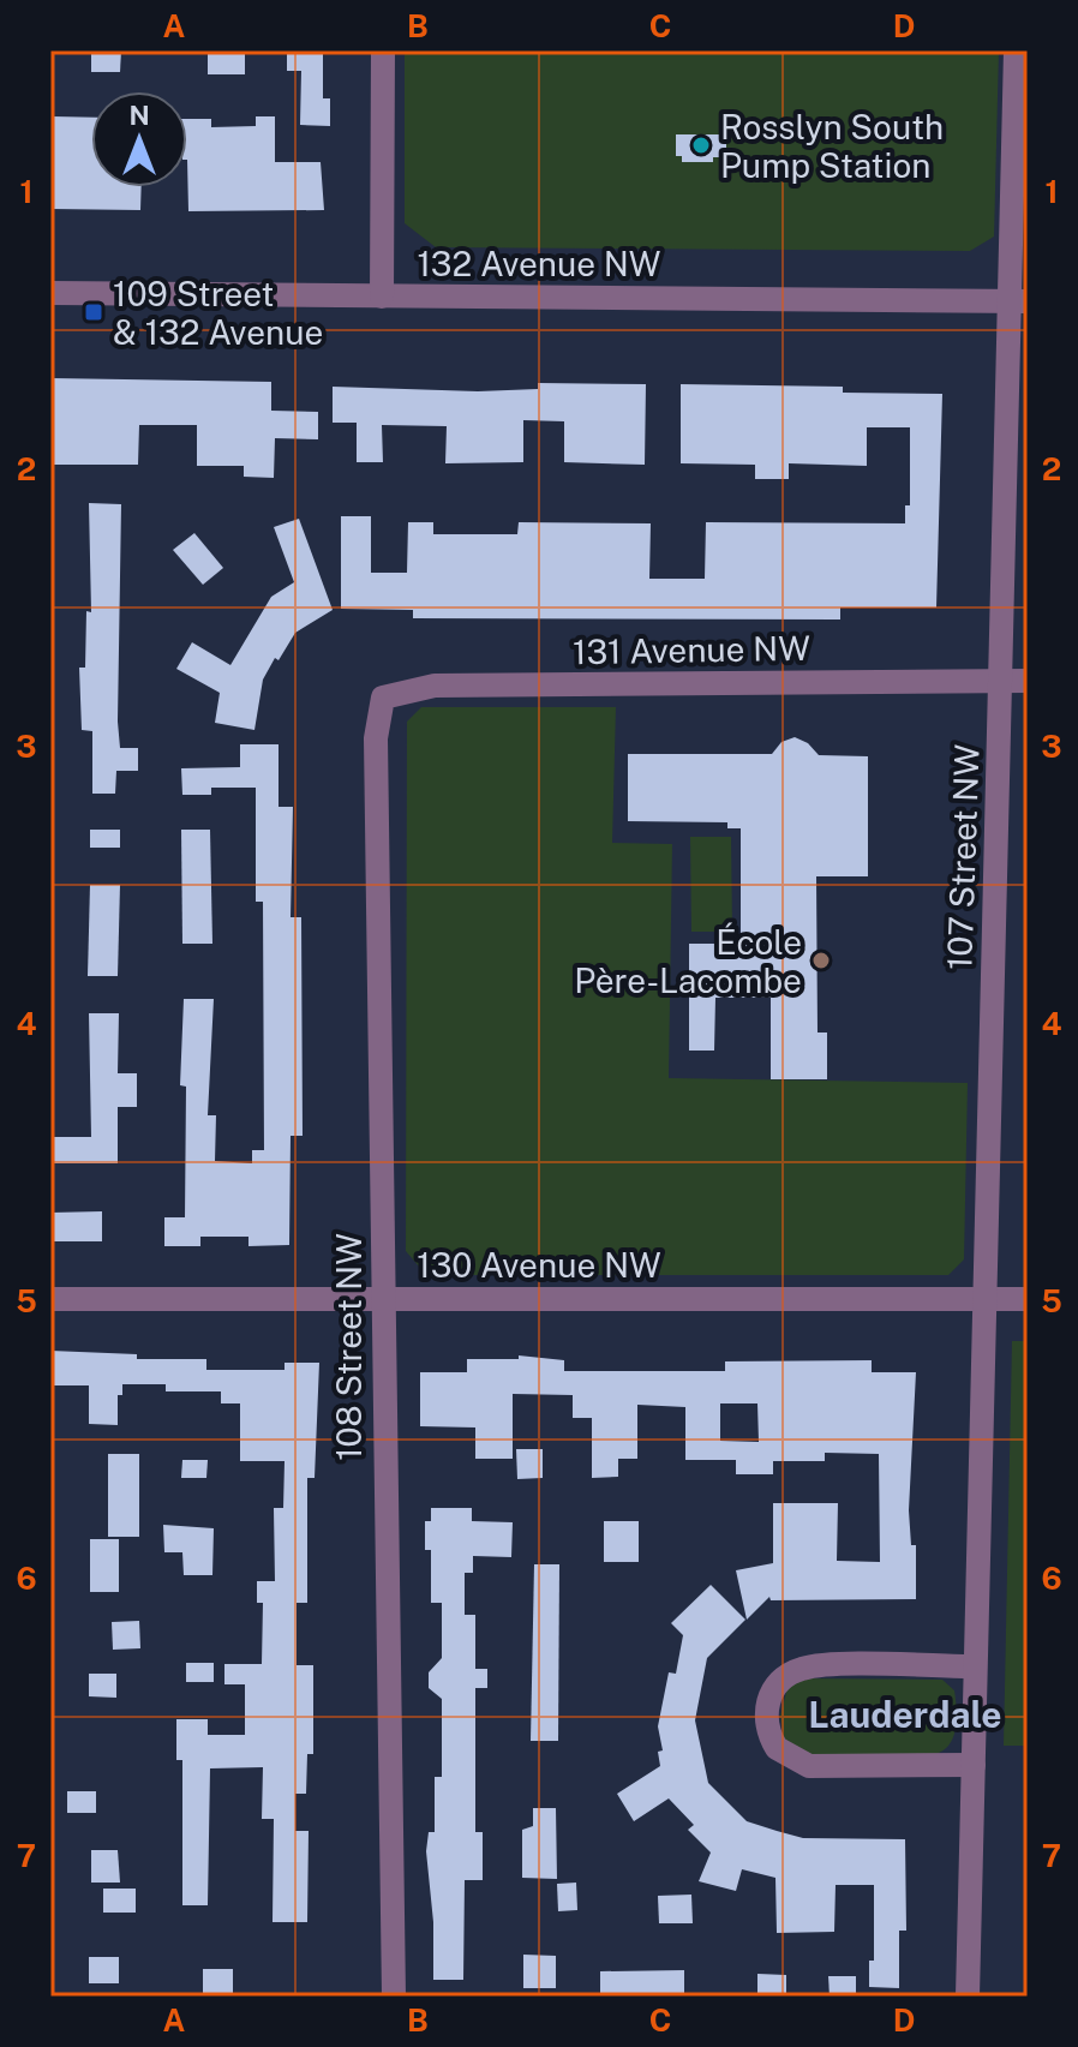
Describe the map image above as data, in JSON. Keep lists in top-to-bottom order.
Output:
{
  "streets": {
    "street": [
      "132 Avenue NW",
      "131 Avenue NW",
      "107 Street NW",
      "130 Avenue NW",
      "108 Street NW"
    ]
  },
  "crossings": [
    ["132 Avenue NW", "107 Street NW"],
    ["131 Avenue NW", "107 Street NW"],
    ["131 Avenue NW", "108 Street NW"],
    ["107 Street NW", "130 Avenue NW"],
    ["130 Avenue NW", "108 Street NW"]
  ],
  "districts": ["Lauderdale"],
  "places": {
    "other": ["Rosslyn South Pump Station", "École Père-Lacombe"],
    "transit": ["109 Street & 132 Avenue"]
  },
  "north": "top",
  "grid": {
    "columns": [
      "A",
      "B",
      "C",
      "D"
    ],
    "rows": [
      "1",
      "2",
      "3",
      "4",
      "5",
      "6",
      "7"
    ]
  }
}
